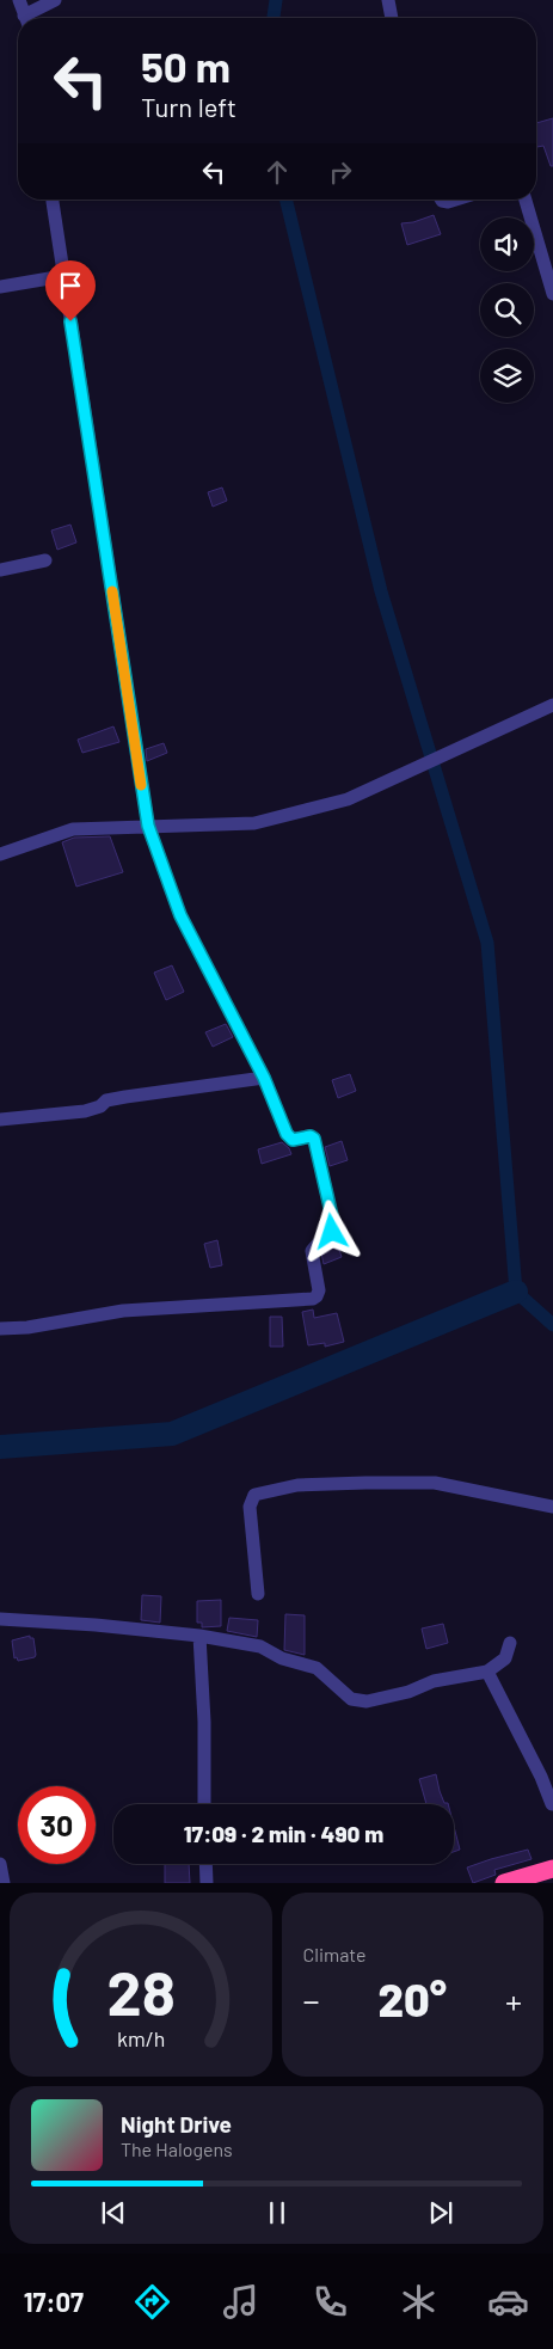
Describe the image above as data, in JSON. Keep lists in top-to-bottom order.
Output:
{
  "page": {
    "turn": ["50 m", "Turn left"],
    "limit": "30",
    "trip": "17:09 · 2 min · 490 m",
    "tile": "Climate",
    "heat": ["−", "20°", "+"],
    "song": ["Night Drive", "The Halogens"],
    "tabs": "17:07",
    "gauge": ["28", "km/h"]
  }
}
